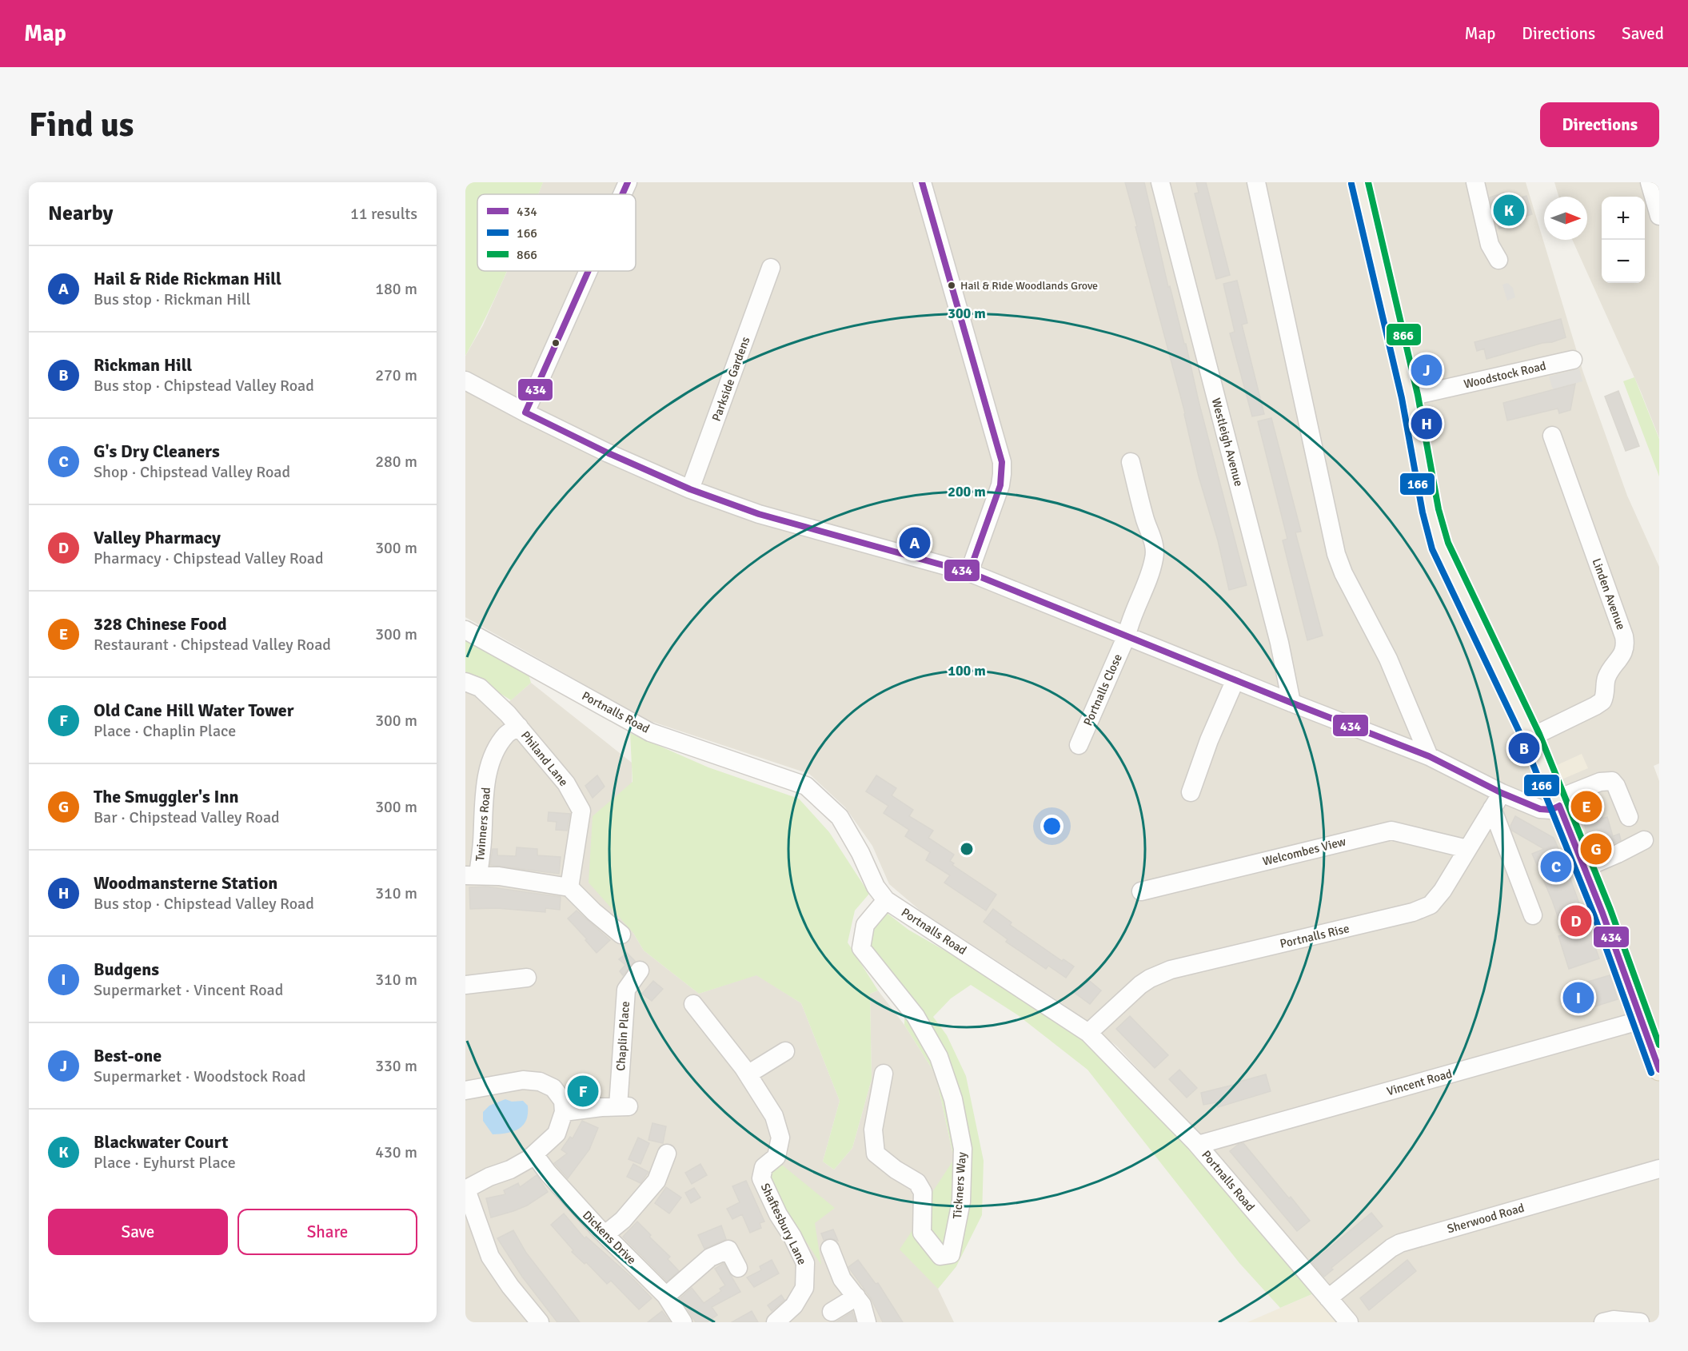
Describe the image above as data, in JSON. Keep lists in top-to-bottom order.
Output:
{
  "streets": {
    "street": [
      "Woodstock Road",
      "Parkside Gardens",
      "Westleigh Avenue",
      "Linden Avenue",
      "Portnalls Close",
      "Portnalls Road",
      "Philand Lane",
      "Twinners Road",
      "Welcombes View",
      "Portnalls Rise",
      "Chaplin Place",
      "Vincent Road",
      "Tickners Way",
      "Sherwood Road",
      "Shaftesbury Lane",
      "Dickens Drive"
    ]
  },
  "crossings": [
    ["Portnalls Road", "Portnalls Rise"],
    ["Portnalls Road", "Vincent Road"],
    ["Portnalls Road", "Tickners Way"],
    ["Portnalls Road", "Sherwood Road"],
    ["Philand Lane", "Twinners Road"],
    ["Welcombes View", "Portnalls Rise"]
  ],
  "places": ["Hail & Ride Woodlands Grove"],
  "lines": ["transit line 434", "transit line 866", "transit line 166"],
  "legend": ["434", "166", "866"],
  "north": "right",
  "page": {
    "header": "Map",
    "nav": ["Map", "Directions", "Saved"],
    "buttons": [
      "Directions",
      ["Save", "Share"]
    ],
    "title": "Find us",
    "heading": ["Nearby", "11 results"],
    "pins": [
      "K",
      "J",
      "H",
      "A",
      "B",
      "E",
      "G",
      "C",
      "D",
      "I",
      "F"
    ],
    "map_buttons": ["+", "−"],
    "list": [
      {
        "mark": "A",
        "name": "Hail & Ride Rickman Hill",
        "note": "Bus stop · Rickman Hill",
        "value": "180 m"
      },
      {
        "mark": "B",
        "name": "Rickman Hill",
        "note": "Bus stop · Chipstead Valley Road",
        "value": "270 m"
      },
      {
        "mark": "C",
        "name": "G's Dry Cleaners",
        "note": "Shop · Chipstead Valley Road",
        "value": "280 m"
      },
      {
        "mark": "D",
        "name": "Valley Pharmacy",
        "note": "Pharmacy · Chipstead Valley Road",
        "value": "300 m"
      },
      {
        "mark": "E",
        "name": "328 Chinese Food",
        "note": "Restaurant · Chipstead Valley Road",
        "value": "300 m"
      },
      {
        "mark": "F",
        "name": "Old Cane Hill Water Tower",
        "note": "Place · Chaplin Place",
        "value": "300 m"
      },
      {
        "mark": "G",
        "name": "The Smuggler's Inn",
        "note": "Bar · Chipstead Valley Road",
        "value": "300 m"
      },
      {
        "mark": "H",
        "name": "Woodmansterne Station",
        "note": "Bus stop · Chipstead Valley Road",
        "value": "310 m"
      },
      {
        "mark": "I",
        "name": "Budgens",
        "note": "Supermarket · Vincent Road",
        "value": "310 m"
      },
      {
        "mark": "J",
        "name": "Best-one",
        "note": "Supermarket · Woodstock Road",
        "value": "330 m"
      },
      {
        "mark": "K",
        "name": "Blackwater Court",
        "note": "Place · Eyhurst Place",
        "value": "430 m"
      }
    ]
  },
  "rings": ["300 m", "200 m", "100 m"]
}
